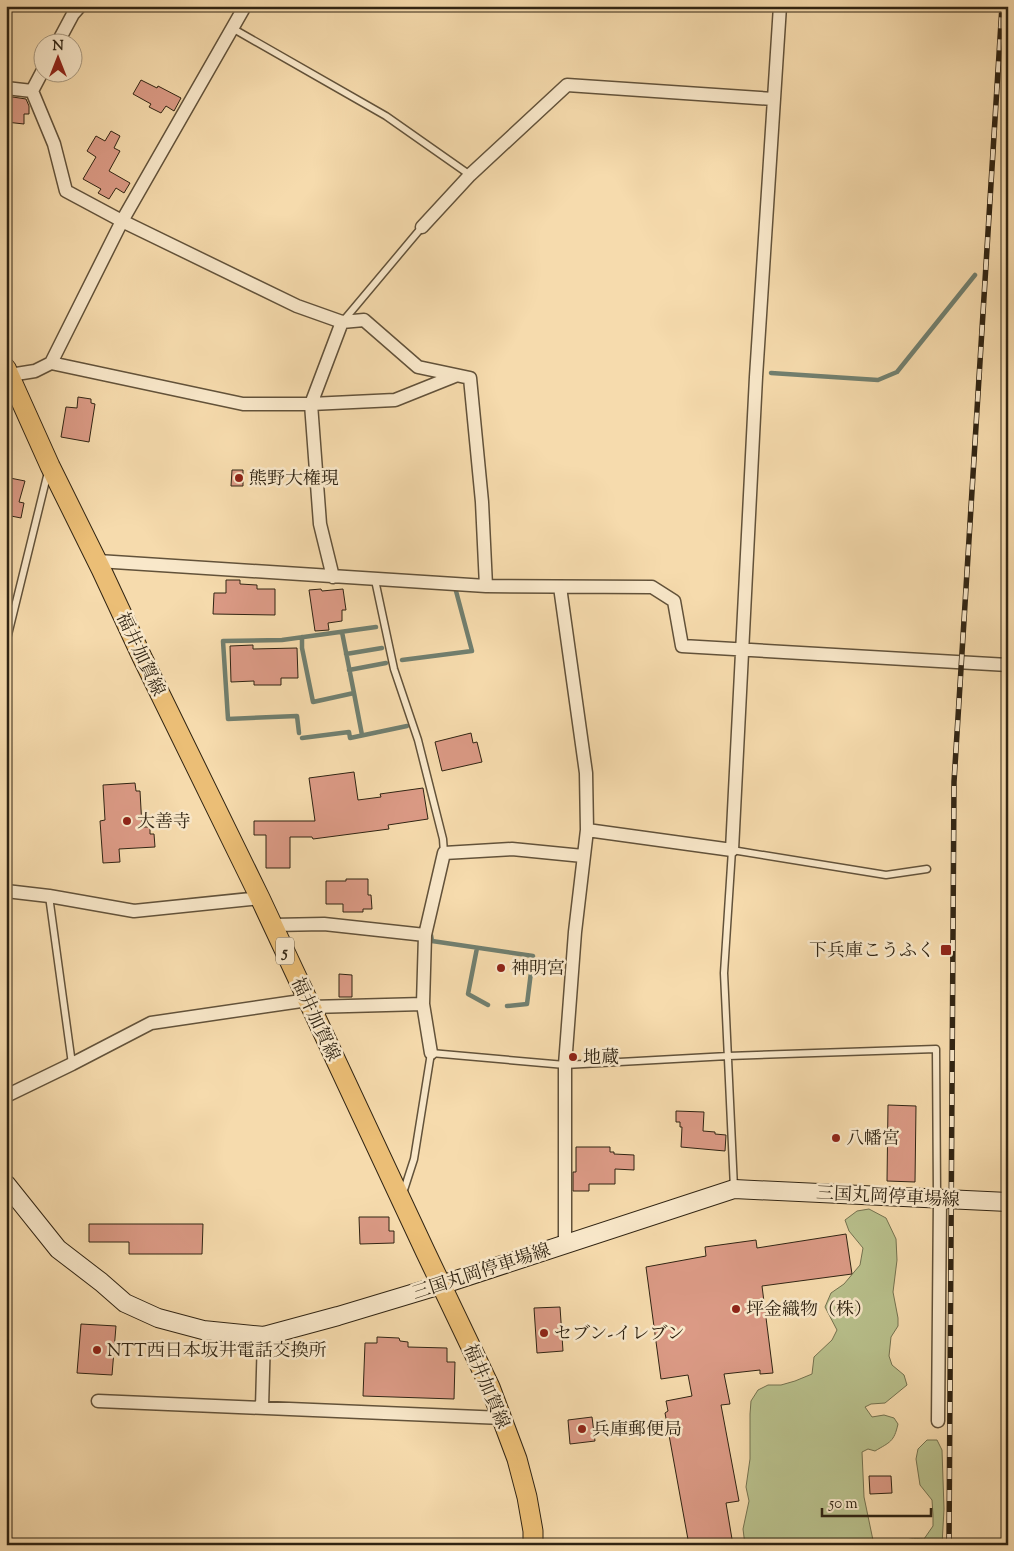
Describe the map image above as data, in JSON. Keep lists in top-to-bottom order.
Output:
{
  "streets": {
    "main road": ["福井加賀線", "5", "三国丸岡停車場線"]
  },
  "crossings": [
    ["福井加賀線", "三国丸岡停車場線"]
  ],
  "places": {
    "other": [
      "熊野大権現",
      "大善寺",
      "神明宮",
      "地蔵",
      "八幡宮",
      "坪金織物（株）",
      "セブン-イレブン",
      "NTT西日本坂井電話交換所",
      "兵庫郵便局"
    ],
    "transit": ["下兵庫こうふく"]
  },
  "scale_bar": "50 m",
  "north": "top"
}
